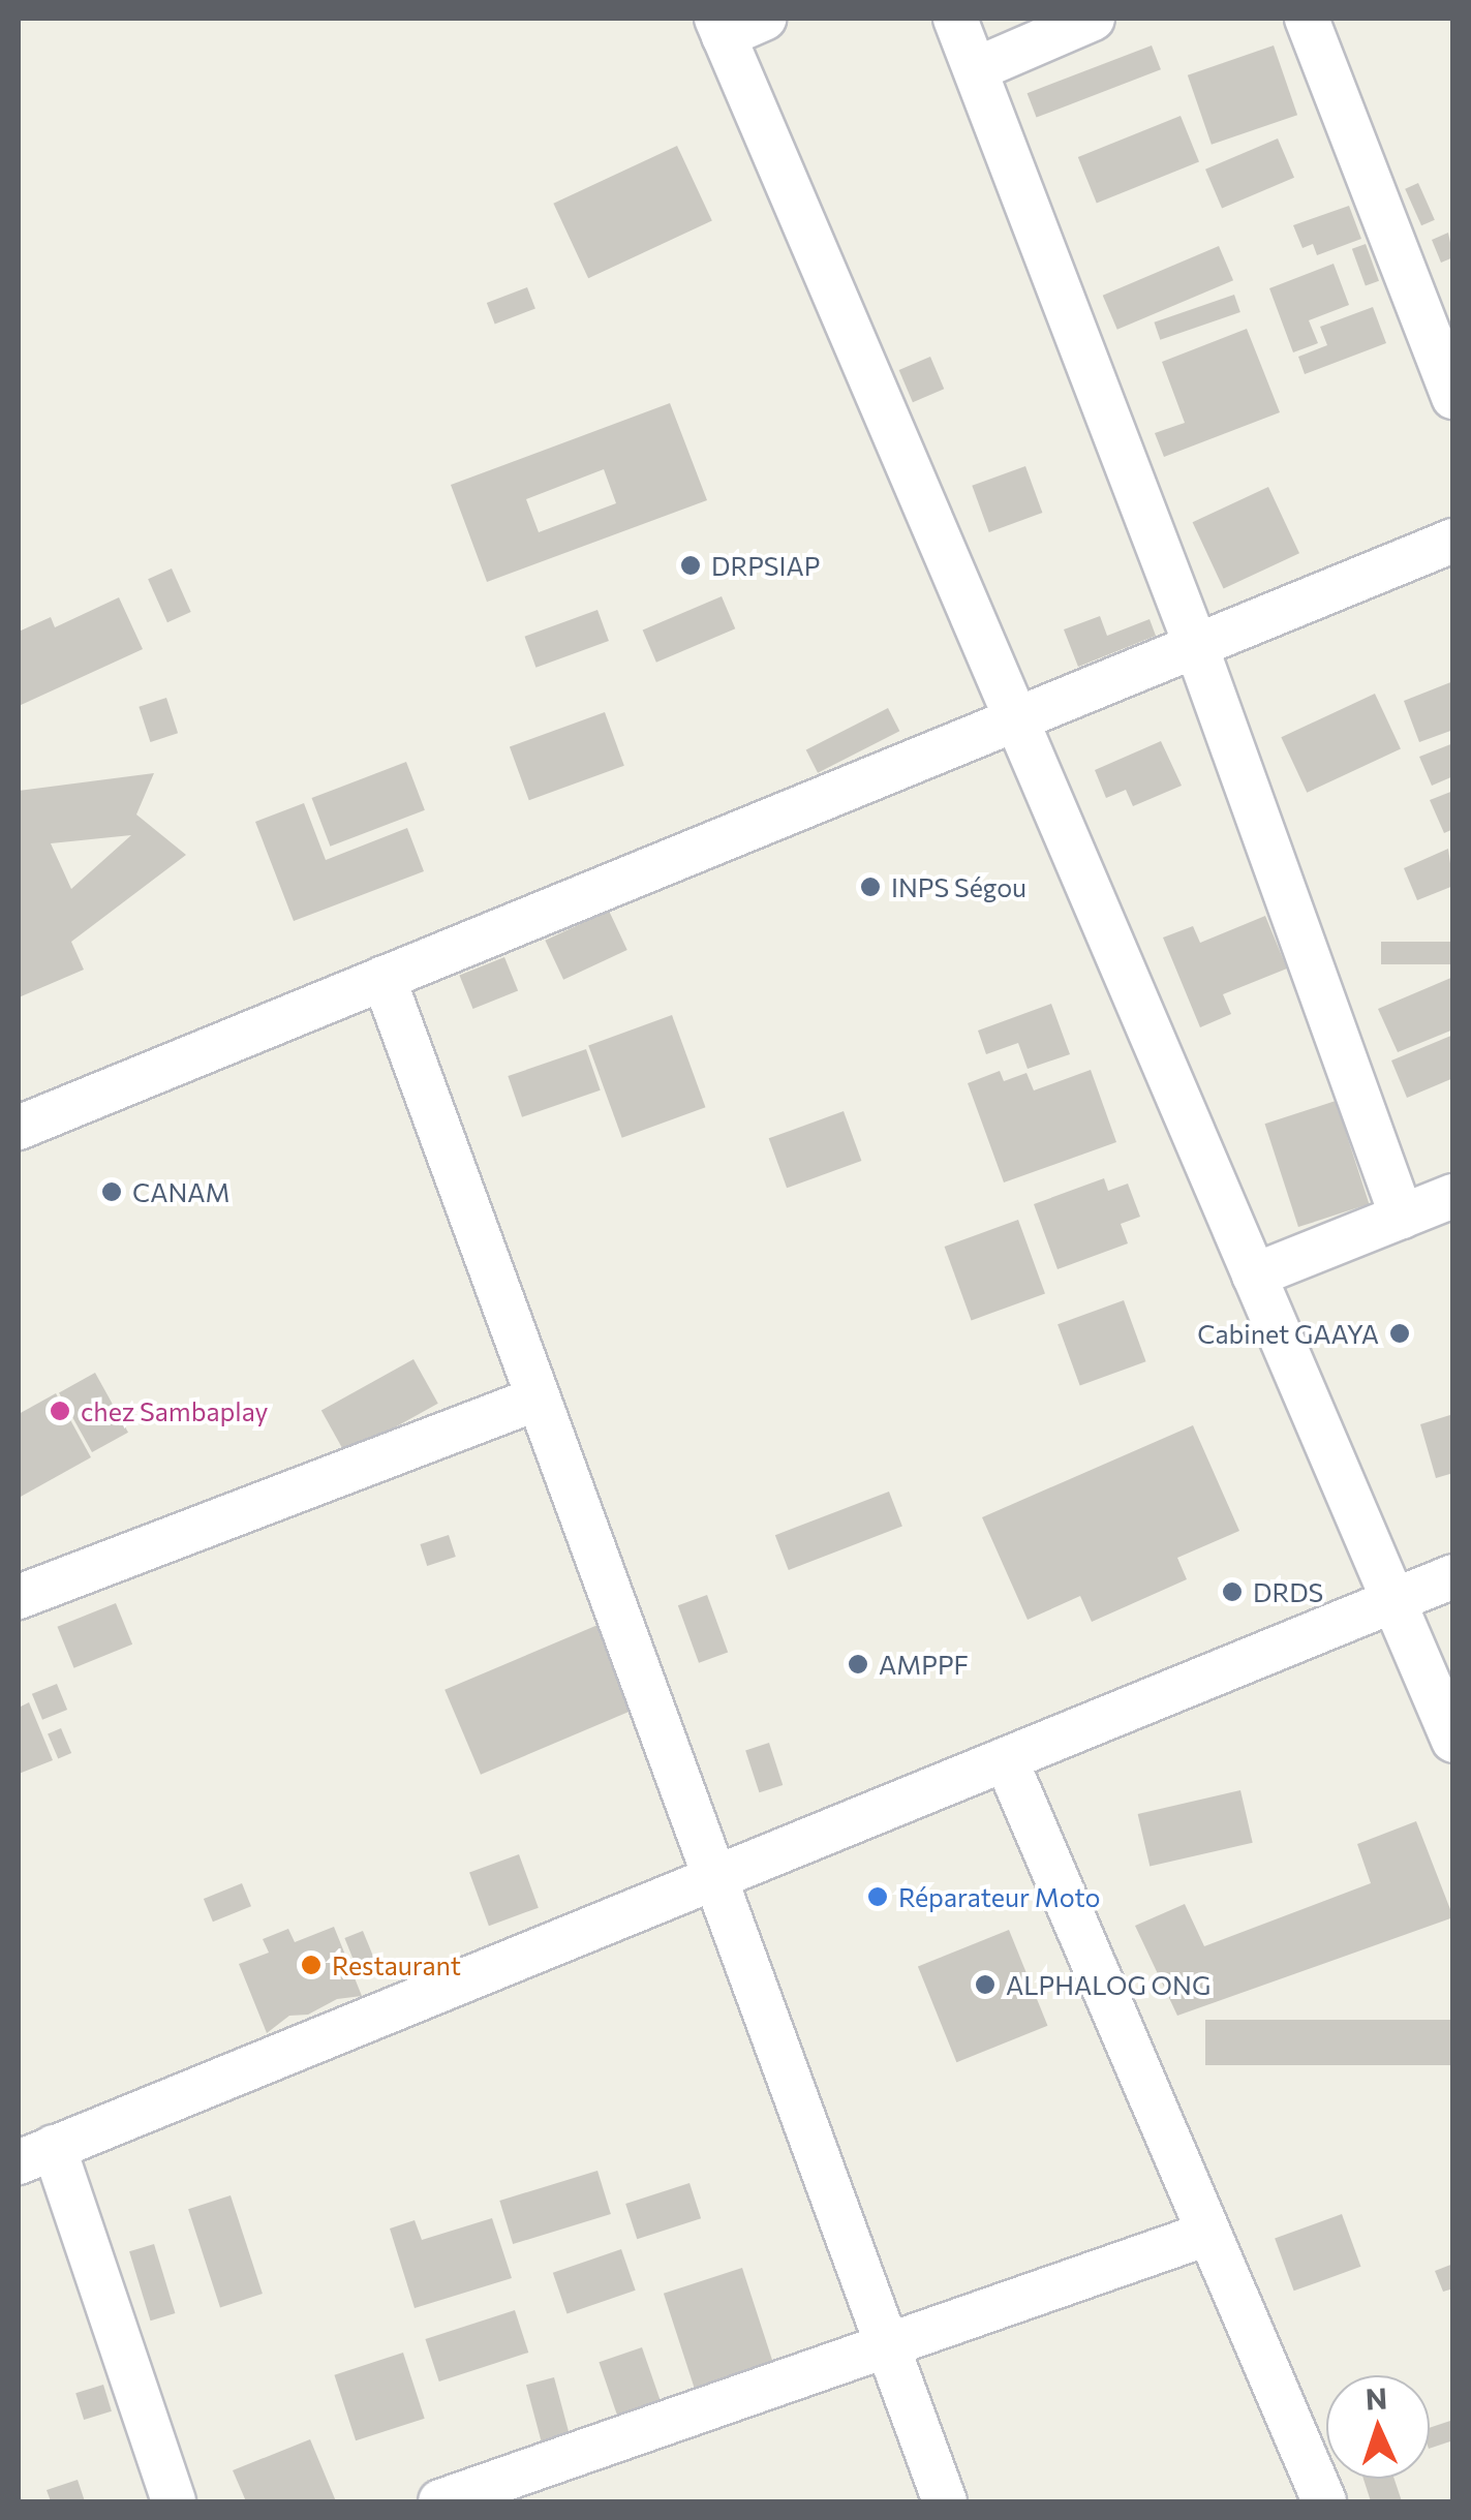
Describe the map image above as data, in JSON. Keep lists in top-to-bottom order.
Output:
{
  "places": [
    "DRPSIAP",
    "INPS Ségou",
    "CANAM",
    "Cabinet GAAYA",
    "chez Sambaplay",
    "DRDS",
    "AMPPF",
    "Réparateur Moto",
    "Restaurant",
    "ALPHALOG ONG"
  ],
  "north": "top"
}
